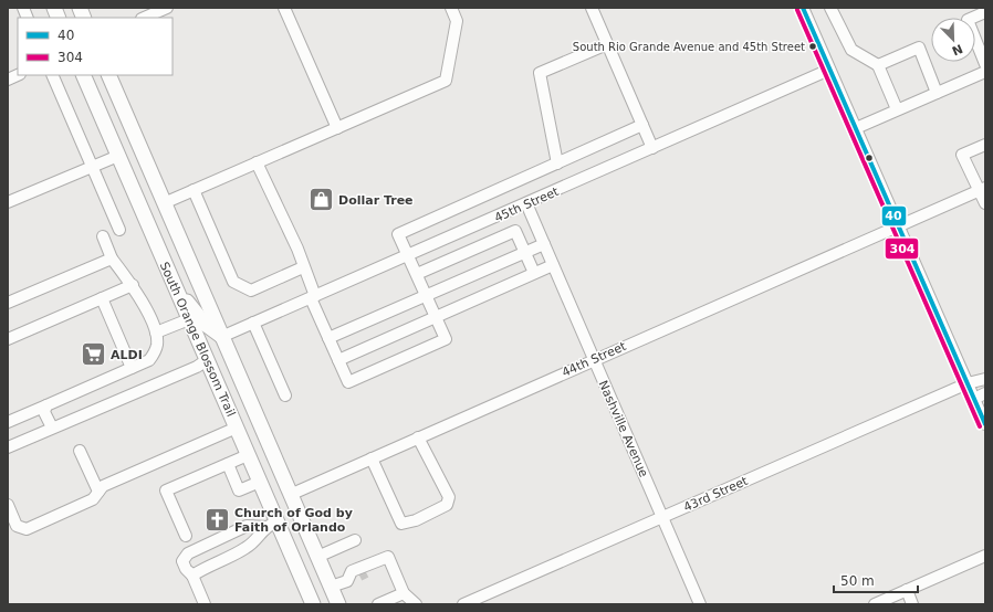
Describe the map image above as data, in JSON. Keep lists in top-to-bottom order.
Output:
{
  "streets": {
    "main road": ["South Orange Blossom Trail"],
    "street": [
      "45th Street",
      "44th Street",
      "Nashville Avenue",
      "43rd Street"
    ]
  },
  "crossings": [
    ["45th Street", "South Orange Blossom Trail"],
    ["45th Street", "Nashville Avenue"],
    ["South Orange Blossom Trail", "44th Street"],
    ["44th Street", "Nashville Avenue"],
    ["Nashville Avenue", "43rd Street"]
  ],
  "places": {
    "other": ["South Rio Grande Avenue and 45th Street"],
    "shop": ["Dollar Tree"],
    "supermarket": ["ALDI"],
    "church": ["Church of God by Faith of Orlando"]
  },
  "lines": ["transit line 40", "transit line 304"],
  "legend": ["40", "304"],
  "scale_bar": "50 m",
  "north": "bottom right"
}
